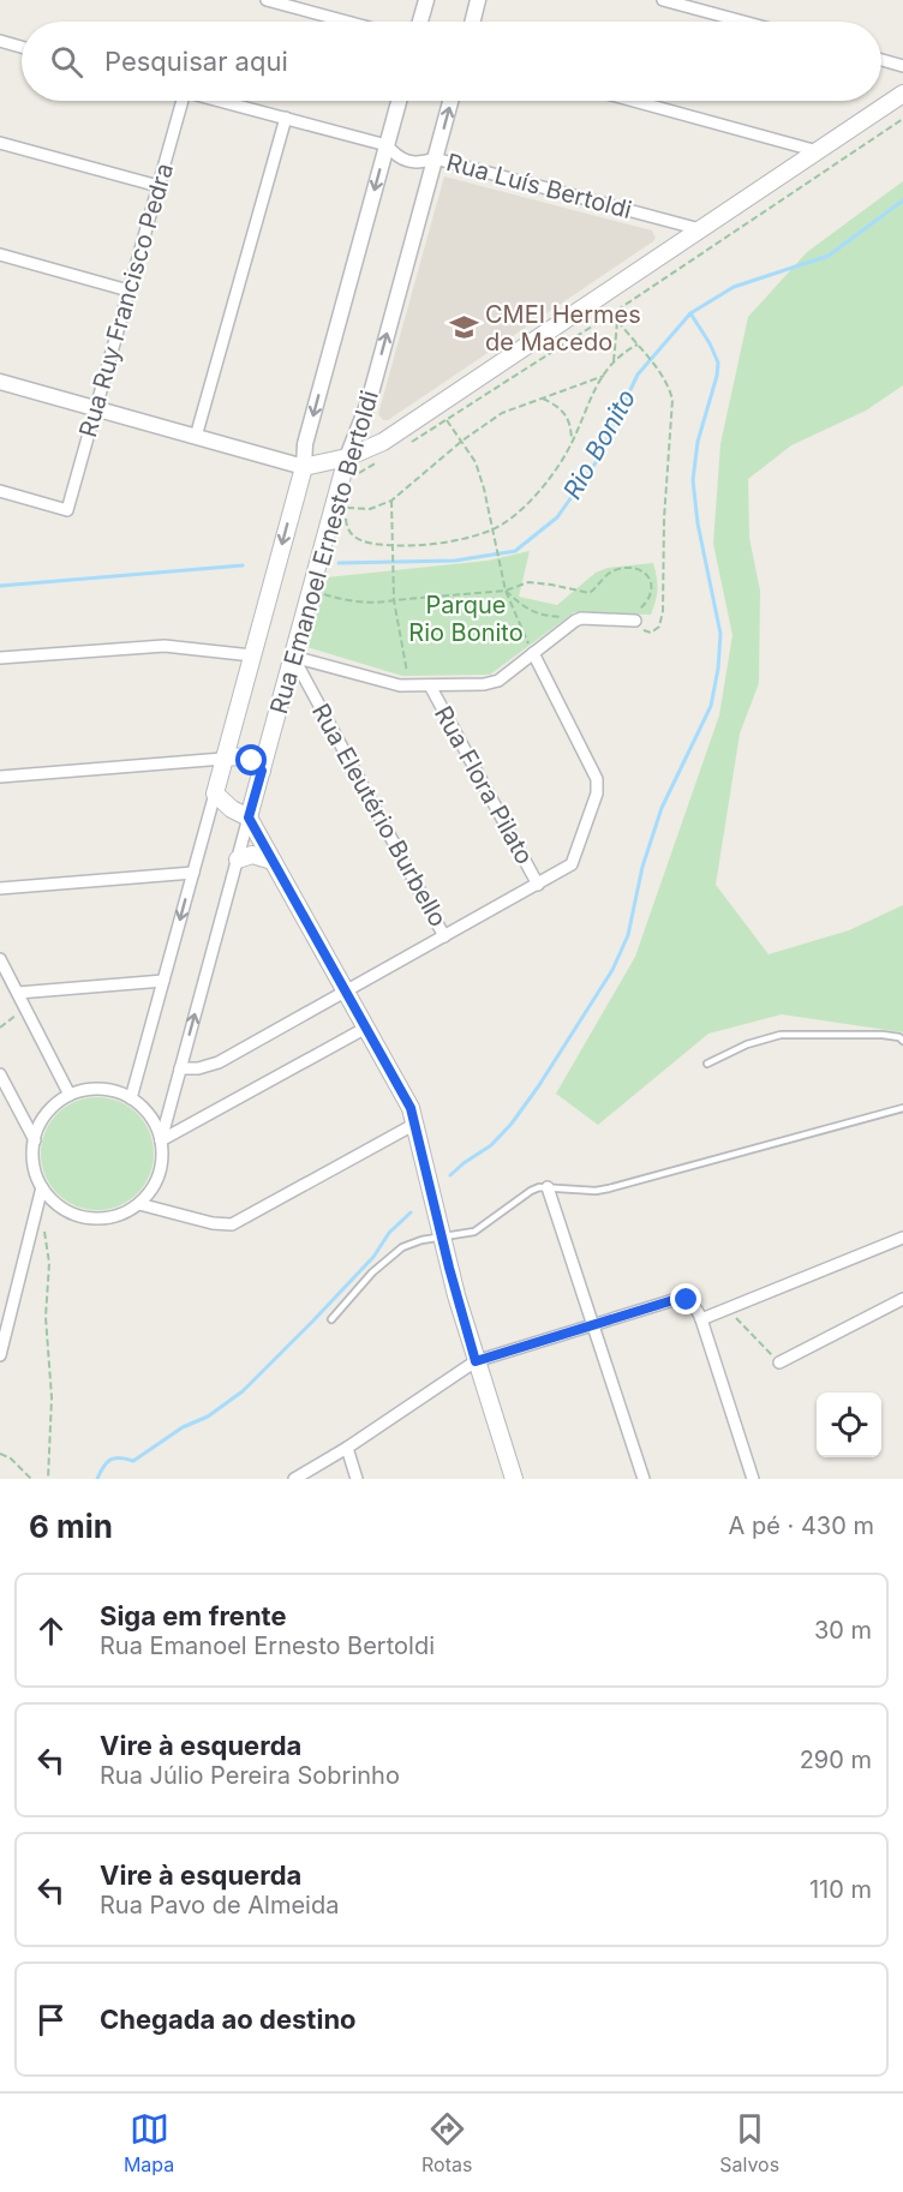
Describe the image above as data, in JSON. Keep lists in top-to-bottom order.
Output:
{
  "streets": {
    "main road": ["Rua Emanoel Ernesto Bertoldi"],
    "street": [
      "Rua Luís Bertoldi",
      "Rua Ruy Francisco Pedra",
      "Rua Flora Pilato",
      "Rua Eleutério Burbello"
    ]
  },
  "crossings": [
    ["Rua Luís Bertoldi", "Rua Emanoel Ernesto Bertoldi"],
    ["Rua Emanoel Ernesto Bertoldi", "Rua Eleutério Burbello"]
  ],
  "water": ["Rio Bonito"],
  "parks": ["Parque Rio Bonito"],
  "places": {
    "school or university": ["CMEI Hermes de Macedo"]
  },
  "page": {
    "search": "Pesquisar aqui",
    "heading": ["6 min", "A pé · 430 m"],
    "list": [
      ["Siga em frente", "Rua Emanoel Ernesto Bertoldi", "30 m"],
      ["Vire à esquerda", "Rua Júlio Pereira Sobrinho", "290 m"],
      ["Vire à esquerda", "Rua Pavo de Almeida", "110 m"],
      "Chegada ao destino"
    ],
    "nav": ["Mapa", "Rotas", "Salvos"]
  }
}
